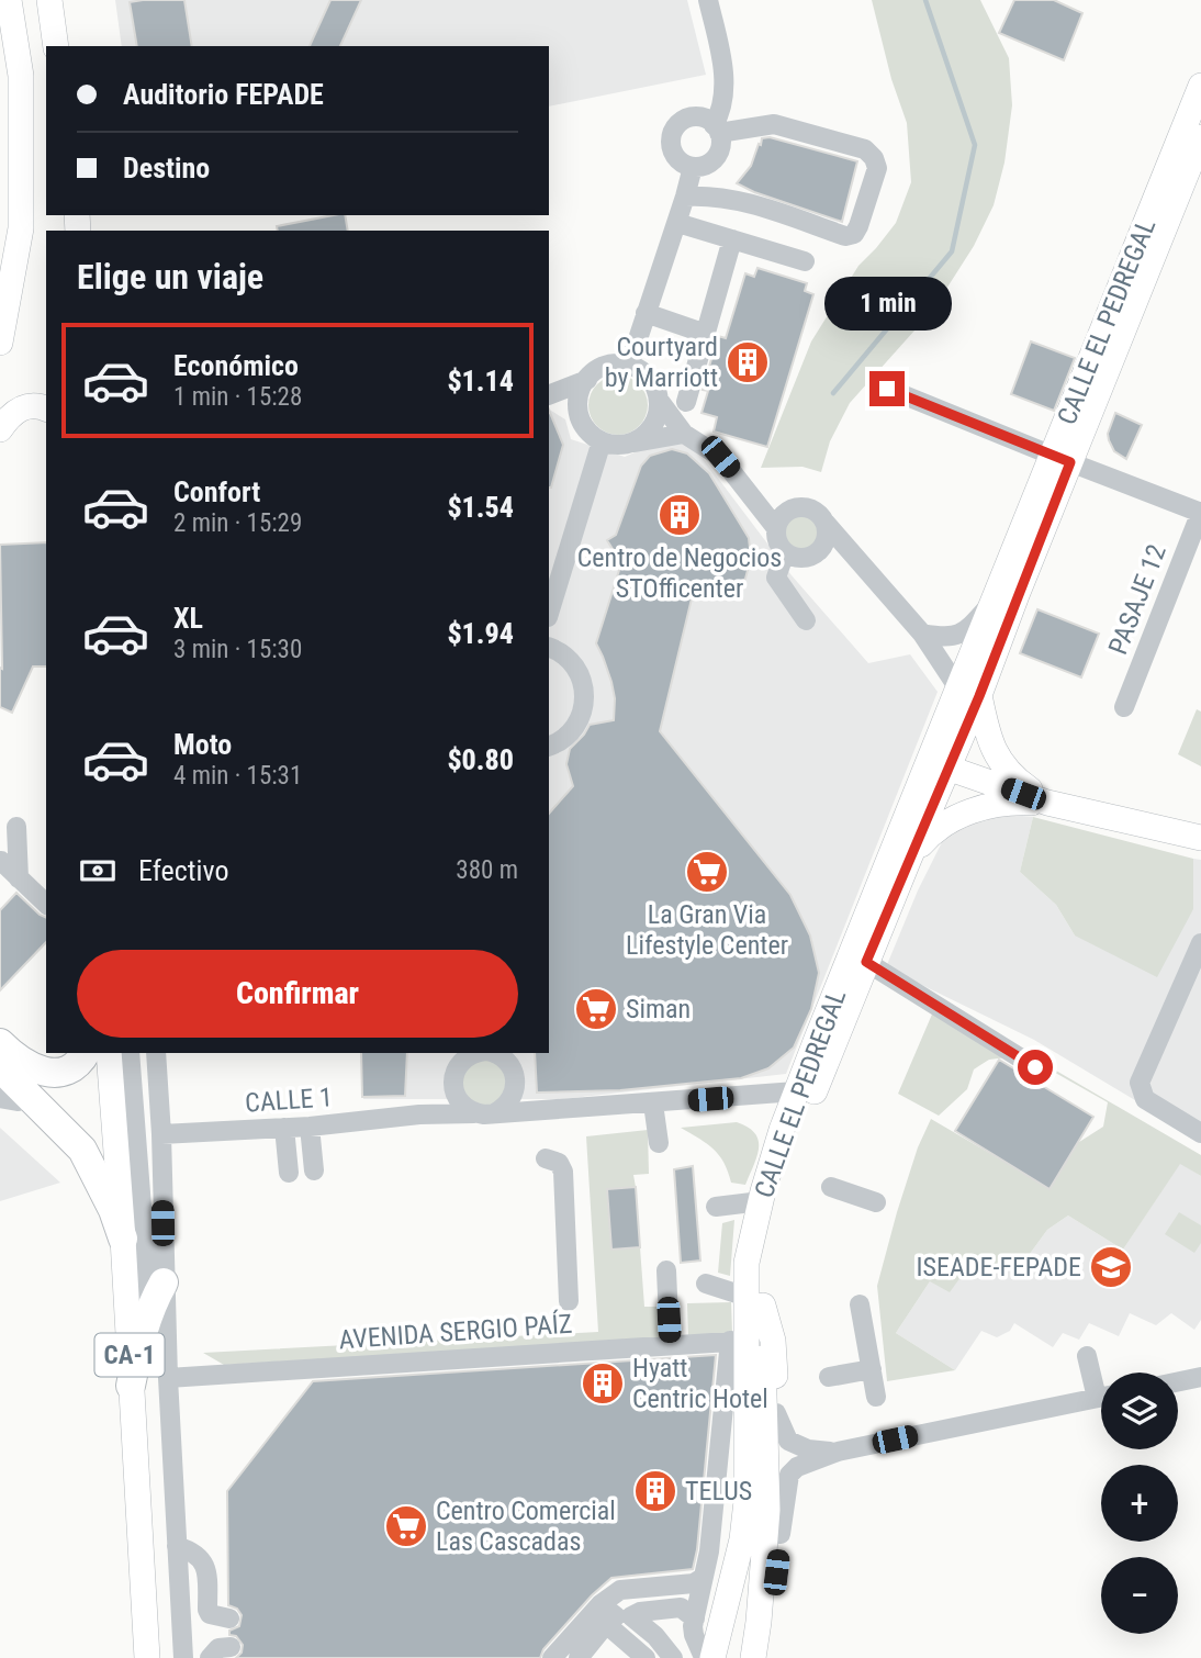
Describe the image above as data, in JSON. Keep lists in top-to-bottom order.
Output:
{
  "streets": {
    "main road": ["CALLE EL PEDREGAL", "CA-1"],
    "street": ["PASAJE 12", "CALLE 1", "AVENIDA SERGIO PAÍZ"]
  },
  "crossings": [
    ["CALLE EL PEDREGAL", "CALLE 1"],
    ["CALLE EL PEDREGAL", "AVENIDA SERGIO PAÍZ"]
  ],
  "places": {
    "building": [
      "Courtyard by Marriott",
      "Centro de Negocios STOfficenter",
      "Hyatt Centric Hotel",
      "TELUS"
    ],
    "supermarket": ["La Gran Via Lifestyle Center", "Siman", "Centro Comercial Las Cascadas"],
    "school or university": ["ISEADE-FEPADE"]
  },
  "page": {
    "banner": ["Auditorio FEPADE", "Destino"],
    "heading": "Elige un viaje",
    "bubble": "1 min",
    "list": [
      {
        "name": "Económico",
        "note": "1 min · 15:28",
        "value": "$1.14"
      },
      {
        "name": "Confort",
        "note": "2 min · 15:29",
        "value": "$1.54"
      },
      {
        "name": "XL",
        "note": "3 min · 15:30",
        "value": "$1.94"
      },
      {
        "name": "Moto",
        "note": "4 min · 15:31",
        "value": "$0.80"
      }
    ],
    "pay": ["Efectivo", "380 m"],
    "buttons": "Confirmar",
    "map_buttons": ["+", "−"]
  }
}
